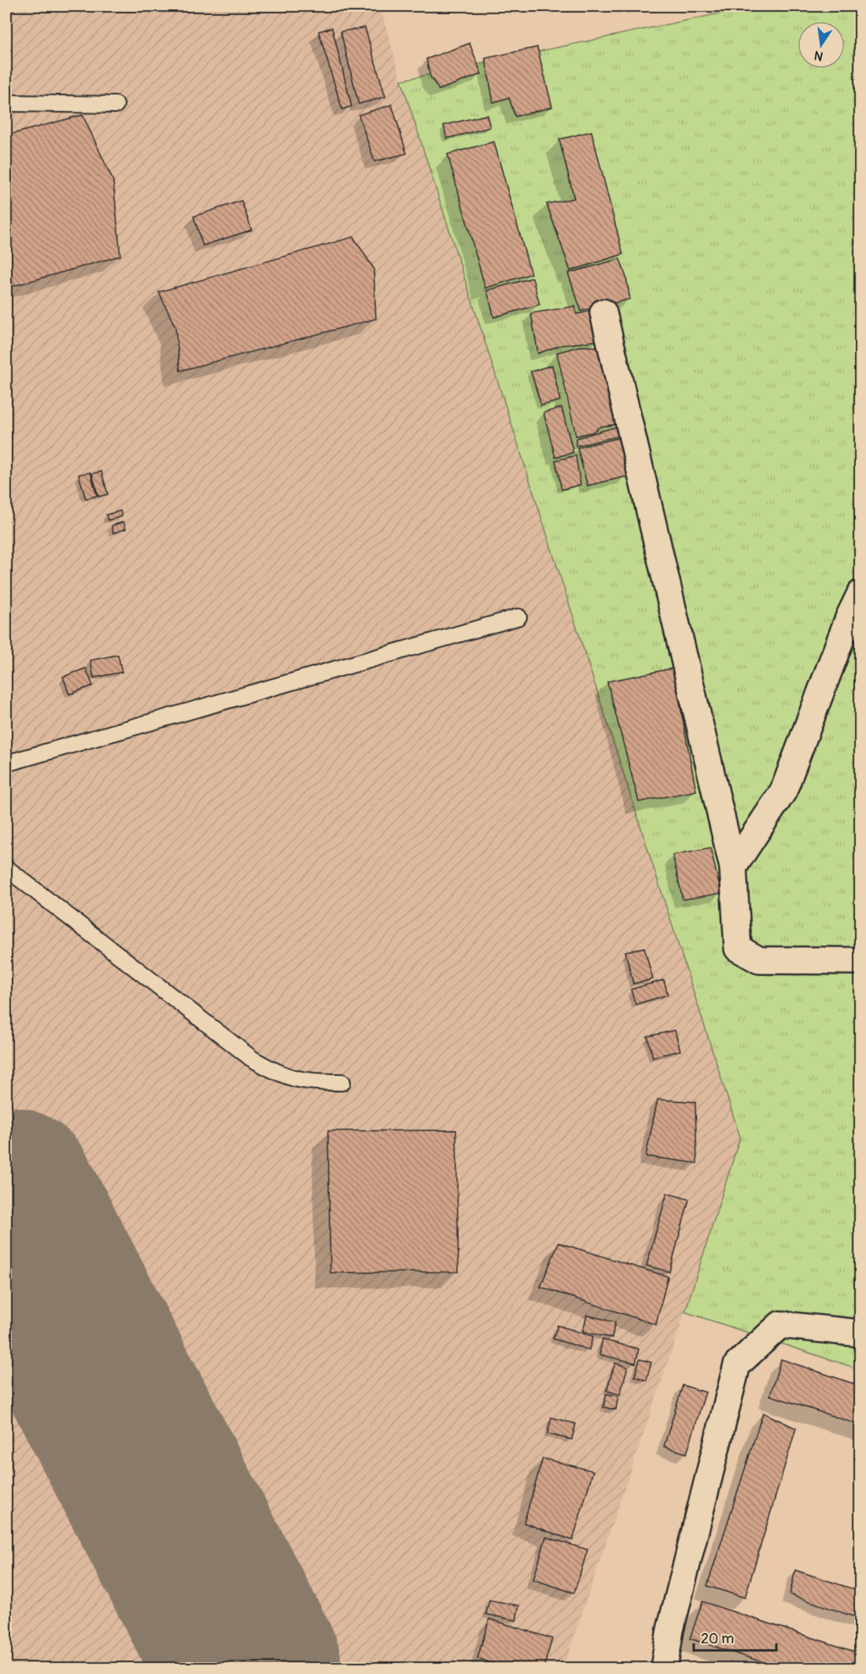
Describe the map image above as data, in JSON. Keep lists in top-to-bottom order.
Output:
{
  "scale_bar": "20 m",
  "north": "bottom"
}
